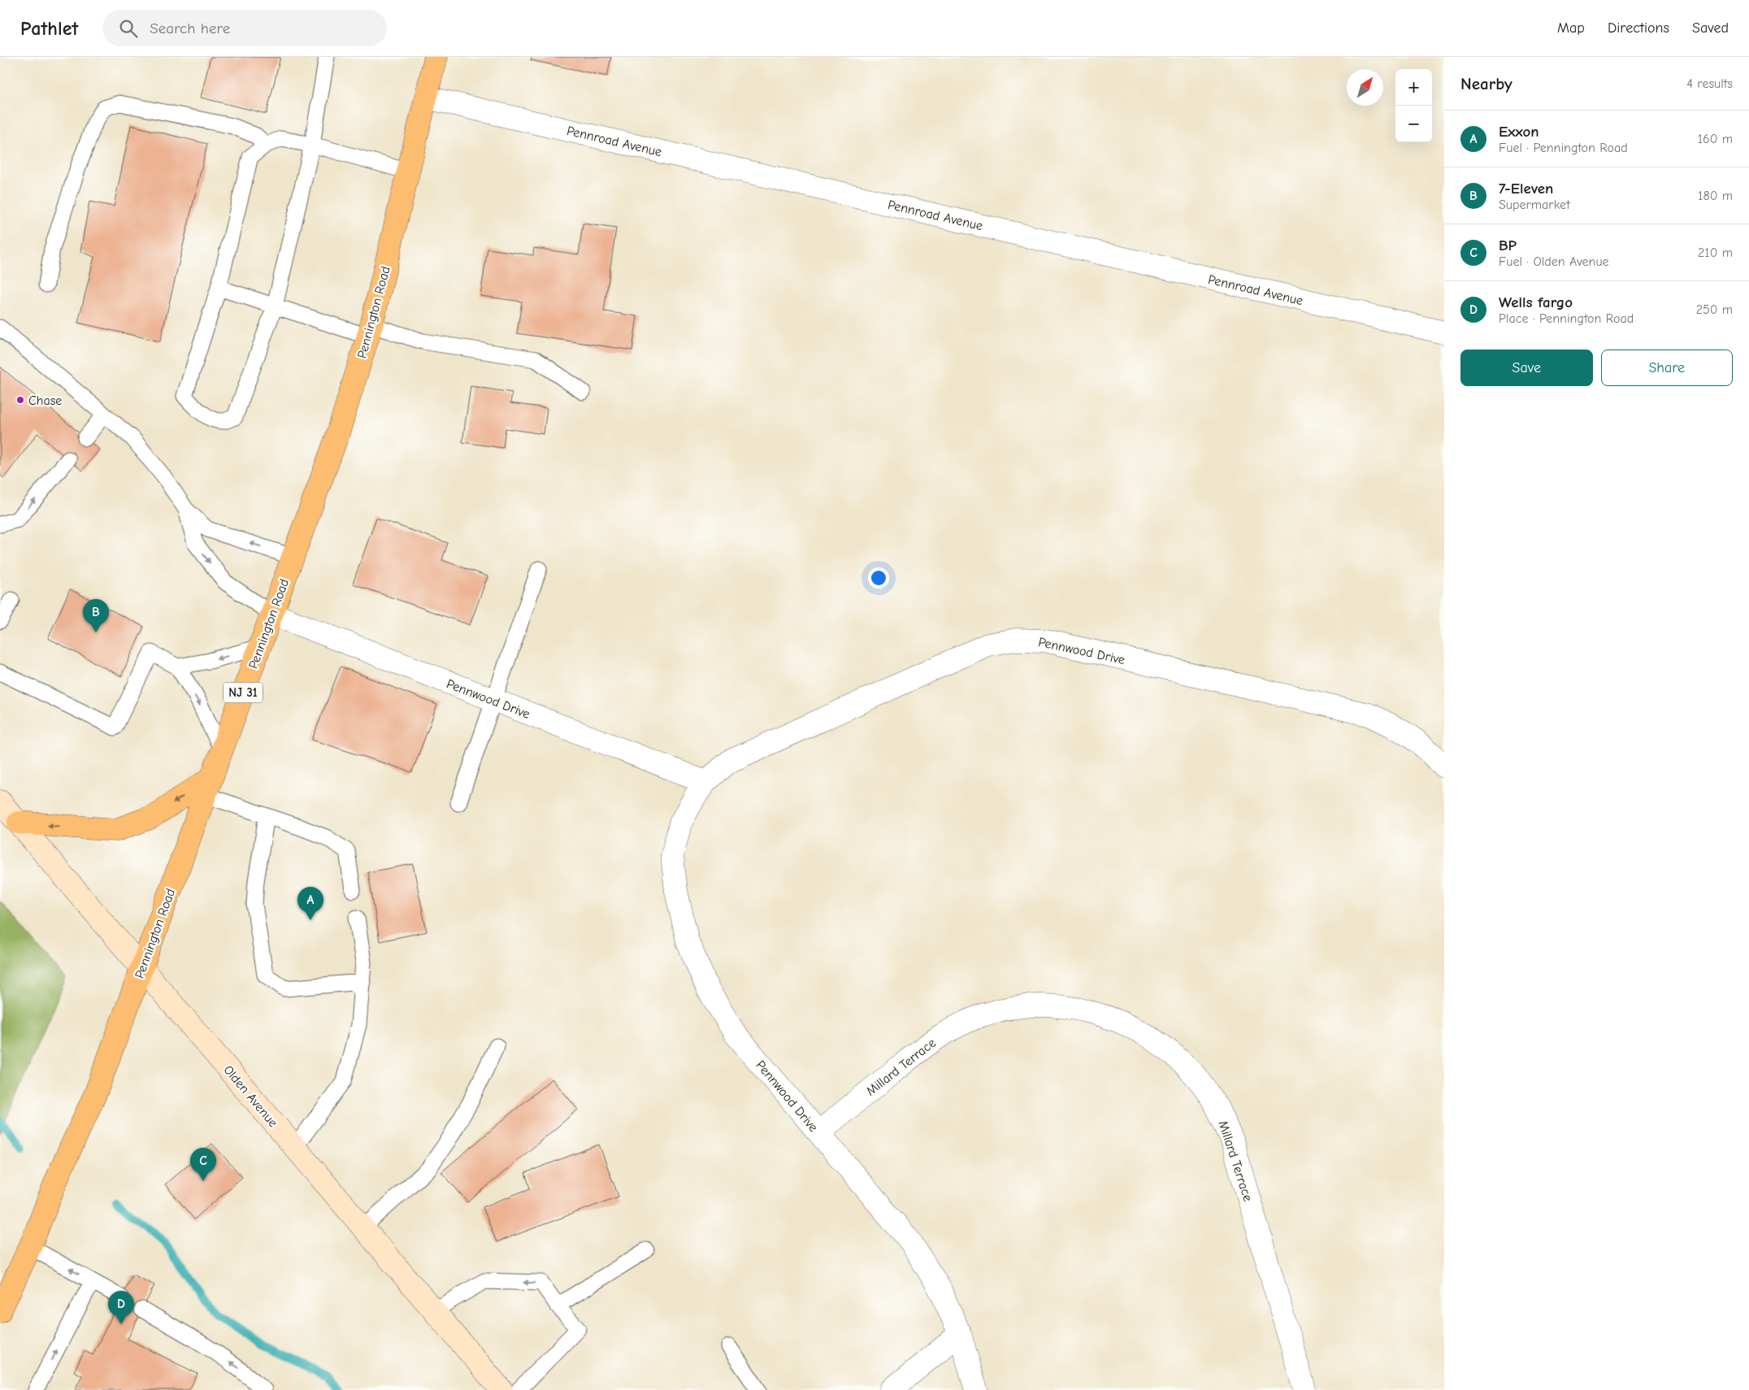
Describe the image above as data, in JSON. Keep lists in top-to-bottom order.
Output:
{
  "streets": {
    "main road": ["Pennington Road", "NJ 31", "Olden Avenue"],
    "street": ["Pennroad Avenue", "Pennwood Drive", "Millard Terrace"]
  },
  "crossings": [
    ["Pennroad Avenue", "Pennington Road"],
    ["Pennington Road", "Pennwood Drive"],
    ["Pennington Road", "Olden Avenue"],
    ["Pennwood Drive", "Millard Terrace"]
  ],
  "places": ["Chase"],
  "north": "top right",
  "page": {
    "header": "Pathlet",
    "search": "Search here",
    "nav": ["Map", "Directions", "Saved"],
    "heading": ["Nearby", "4 results"],
    "map_buttons": ["+", "−"],
    "list": [
      {
        "mark": "A",
        "name": "Exxon",
        "note": "Fuel · Pennington Road",
        "value": "160 m"
      },
      {
        "mark": "B",
        "name": "7-Eleven",
        "note": "Supermarket",
        "value": "180 m"
      },
      {
        "mark": "C",
        "name": "BP",
        "note": "Fuel · Olden Avenue",
        "value": "210 m"
      },
      {
        "mark": "D",
        "name": "Wells fargo",
        "note": "Place · Pennington Road",
        "value": "250 m"
      }
    ],
    "buttons": ["Save", "Share"],
    "pins": [
      "B",
      "A",
      "C",
      "D"
    ]
  }
}
